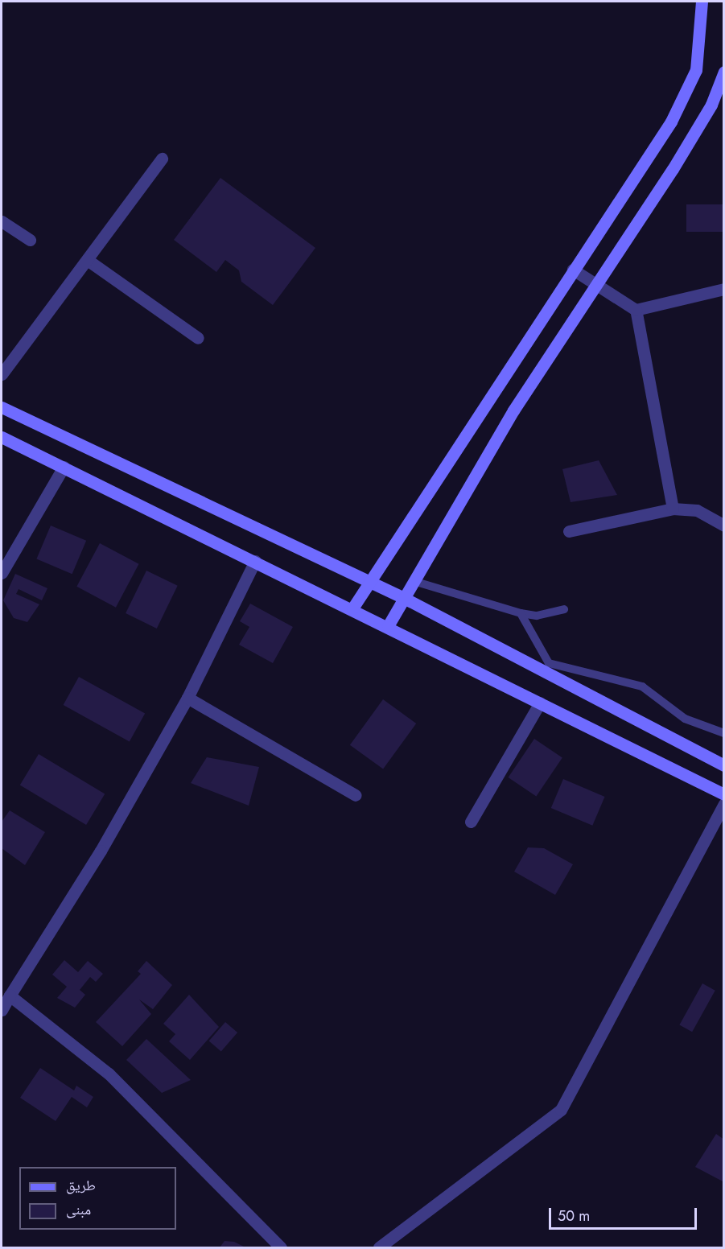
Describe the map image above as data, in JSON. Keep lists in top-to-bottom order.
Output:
{
  "legend": ["طريق", "مبنى"],
  "scale_bar": "50 m"
}
